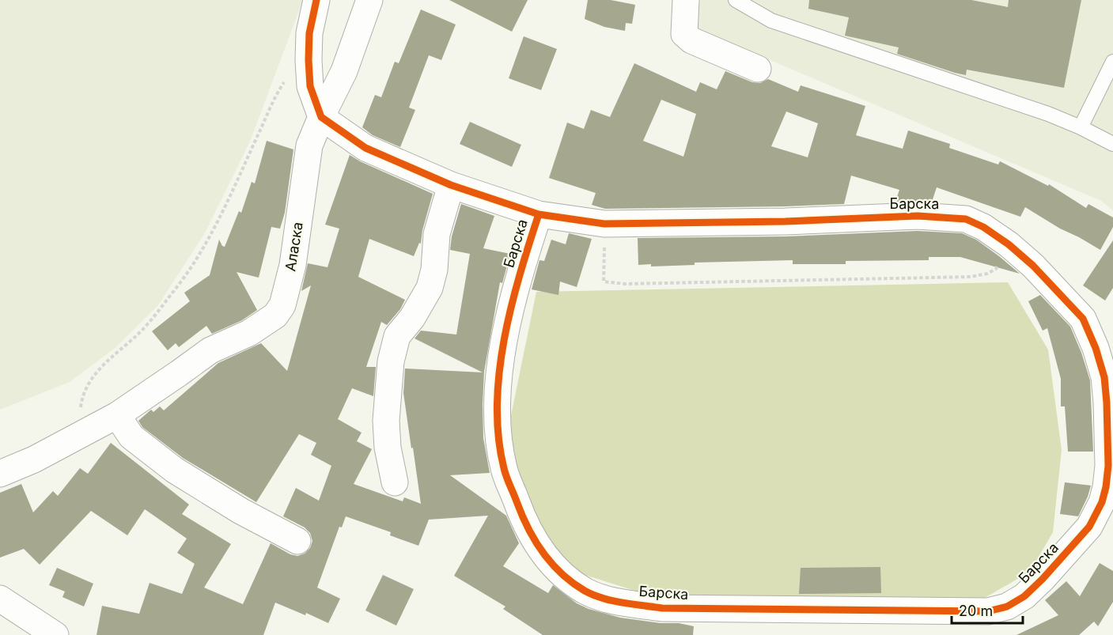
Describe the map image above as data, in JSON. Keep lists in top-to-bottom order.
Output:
{
  "streets": {
    "street": ["Барска", "Аласка"]
  },
  "crossings": [
    ["Барска", "Аласка"]
  ],
  "scale_bar": "20 m"
}
